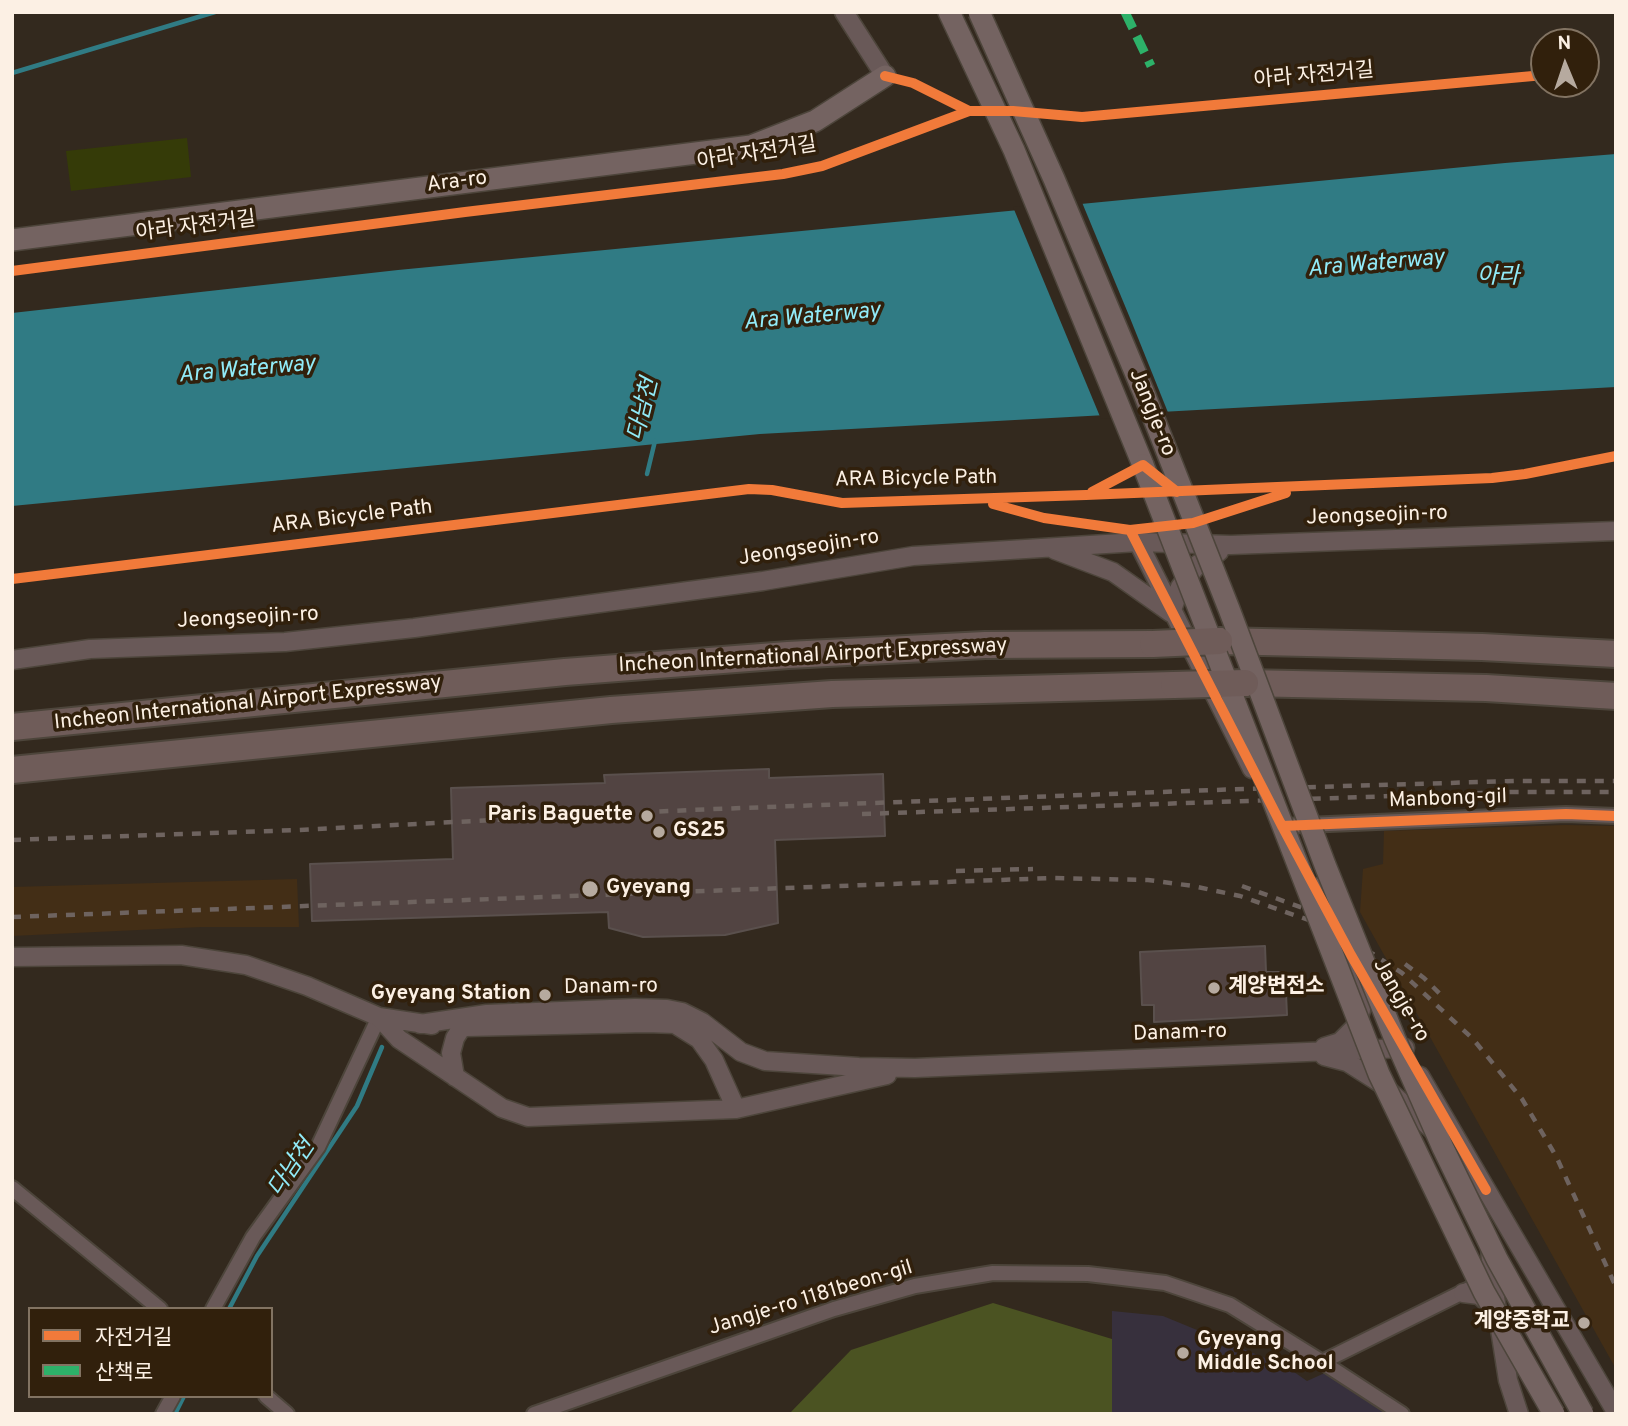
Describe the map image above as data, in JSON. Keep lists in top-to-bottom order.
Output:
{
  "streets": {
    "highway": ["Incheon International Airport Expressway"],
    "main road": ["Ara-ro", "Jangje-ro"],
    "street": [
      "Jeongseojin-ro",
      "Manbong-gil",
      "Danam-ro",
      "Jangje-ro 1181beon-gil"
    ],
    "cycle path": ["아라 자전거길", "ARA Bicycle Path"]
  },
  "crossings": [
    ["Jangje-ro", "Jeongseojin-ro"],
    ["Jangje-ro", "Manbong-gil"],
    ["Jangje-ro", "Danam-ro"]
  ],
  "water": ["Ara Waterway", "아라", "다남천"],
  "places": [
    "Paris Baguette",
    "GS25",
    "Gyeyang",
    "계양변전소",
    "Gyeyang Station",
    "계양중학교",
    "Gyeyang Middle School"
  ],
  "legend": ["자전거길", "산책로"],
  "north": "top"
}
